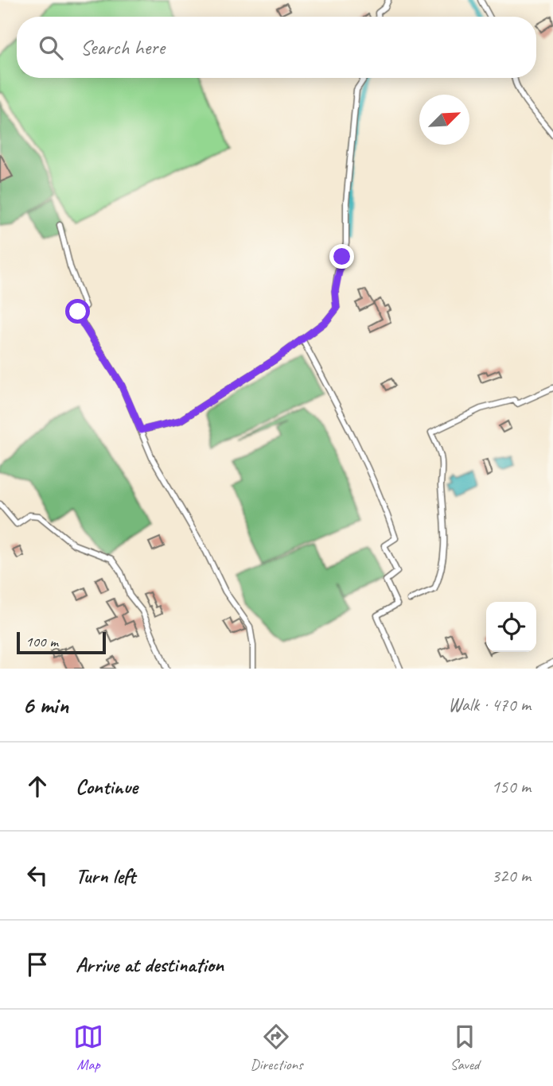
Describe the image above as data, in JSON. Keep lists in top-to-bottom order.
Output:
{
  "scale_bar": "100 m",
  "north": "top right",
  "page": {
    "search": "Search here",
    "scale": "100 m",
    "heading": ["6 min", "Walk · 470 m"],
    "list": [
      ["Continue", "150 m"],
      ["Turn left", "320 m"],
      "Arrive at destination"
    ],
    "nav": ["Map", "Directions", "Saved"]
  }
}
